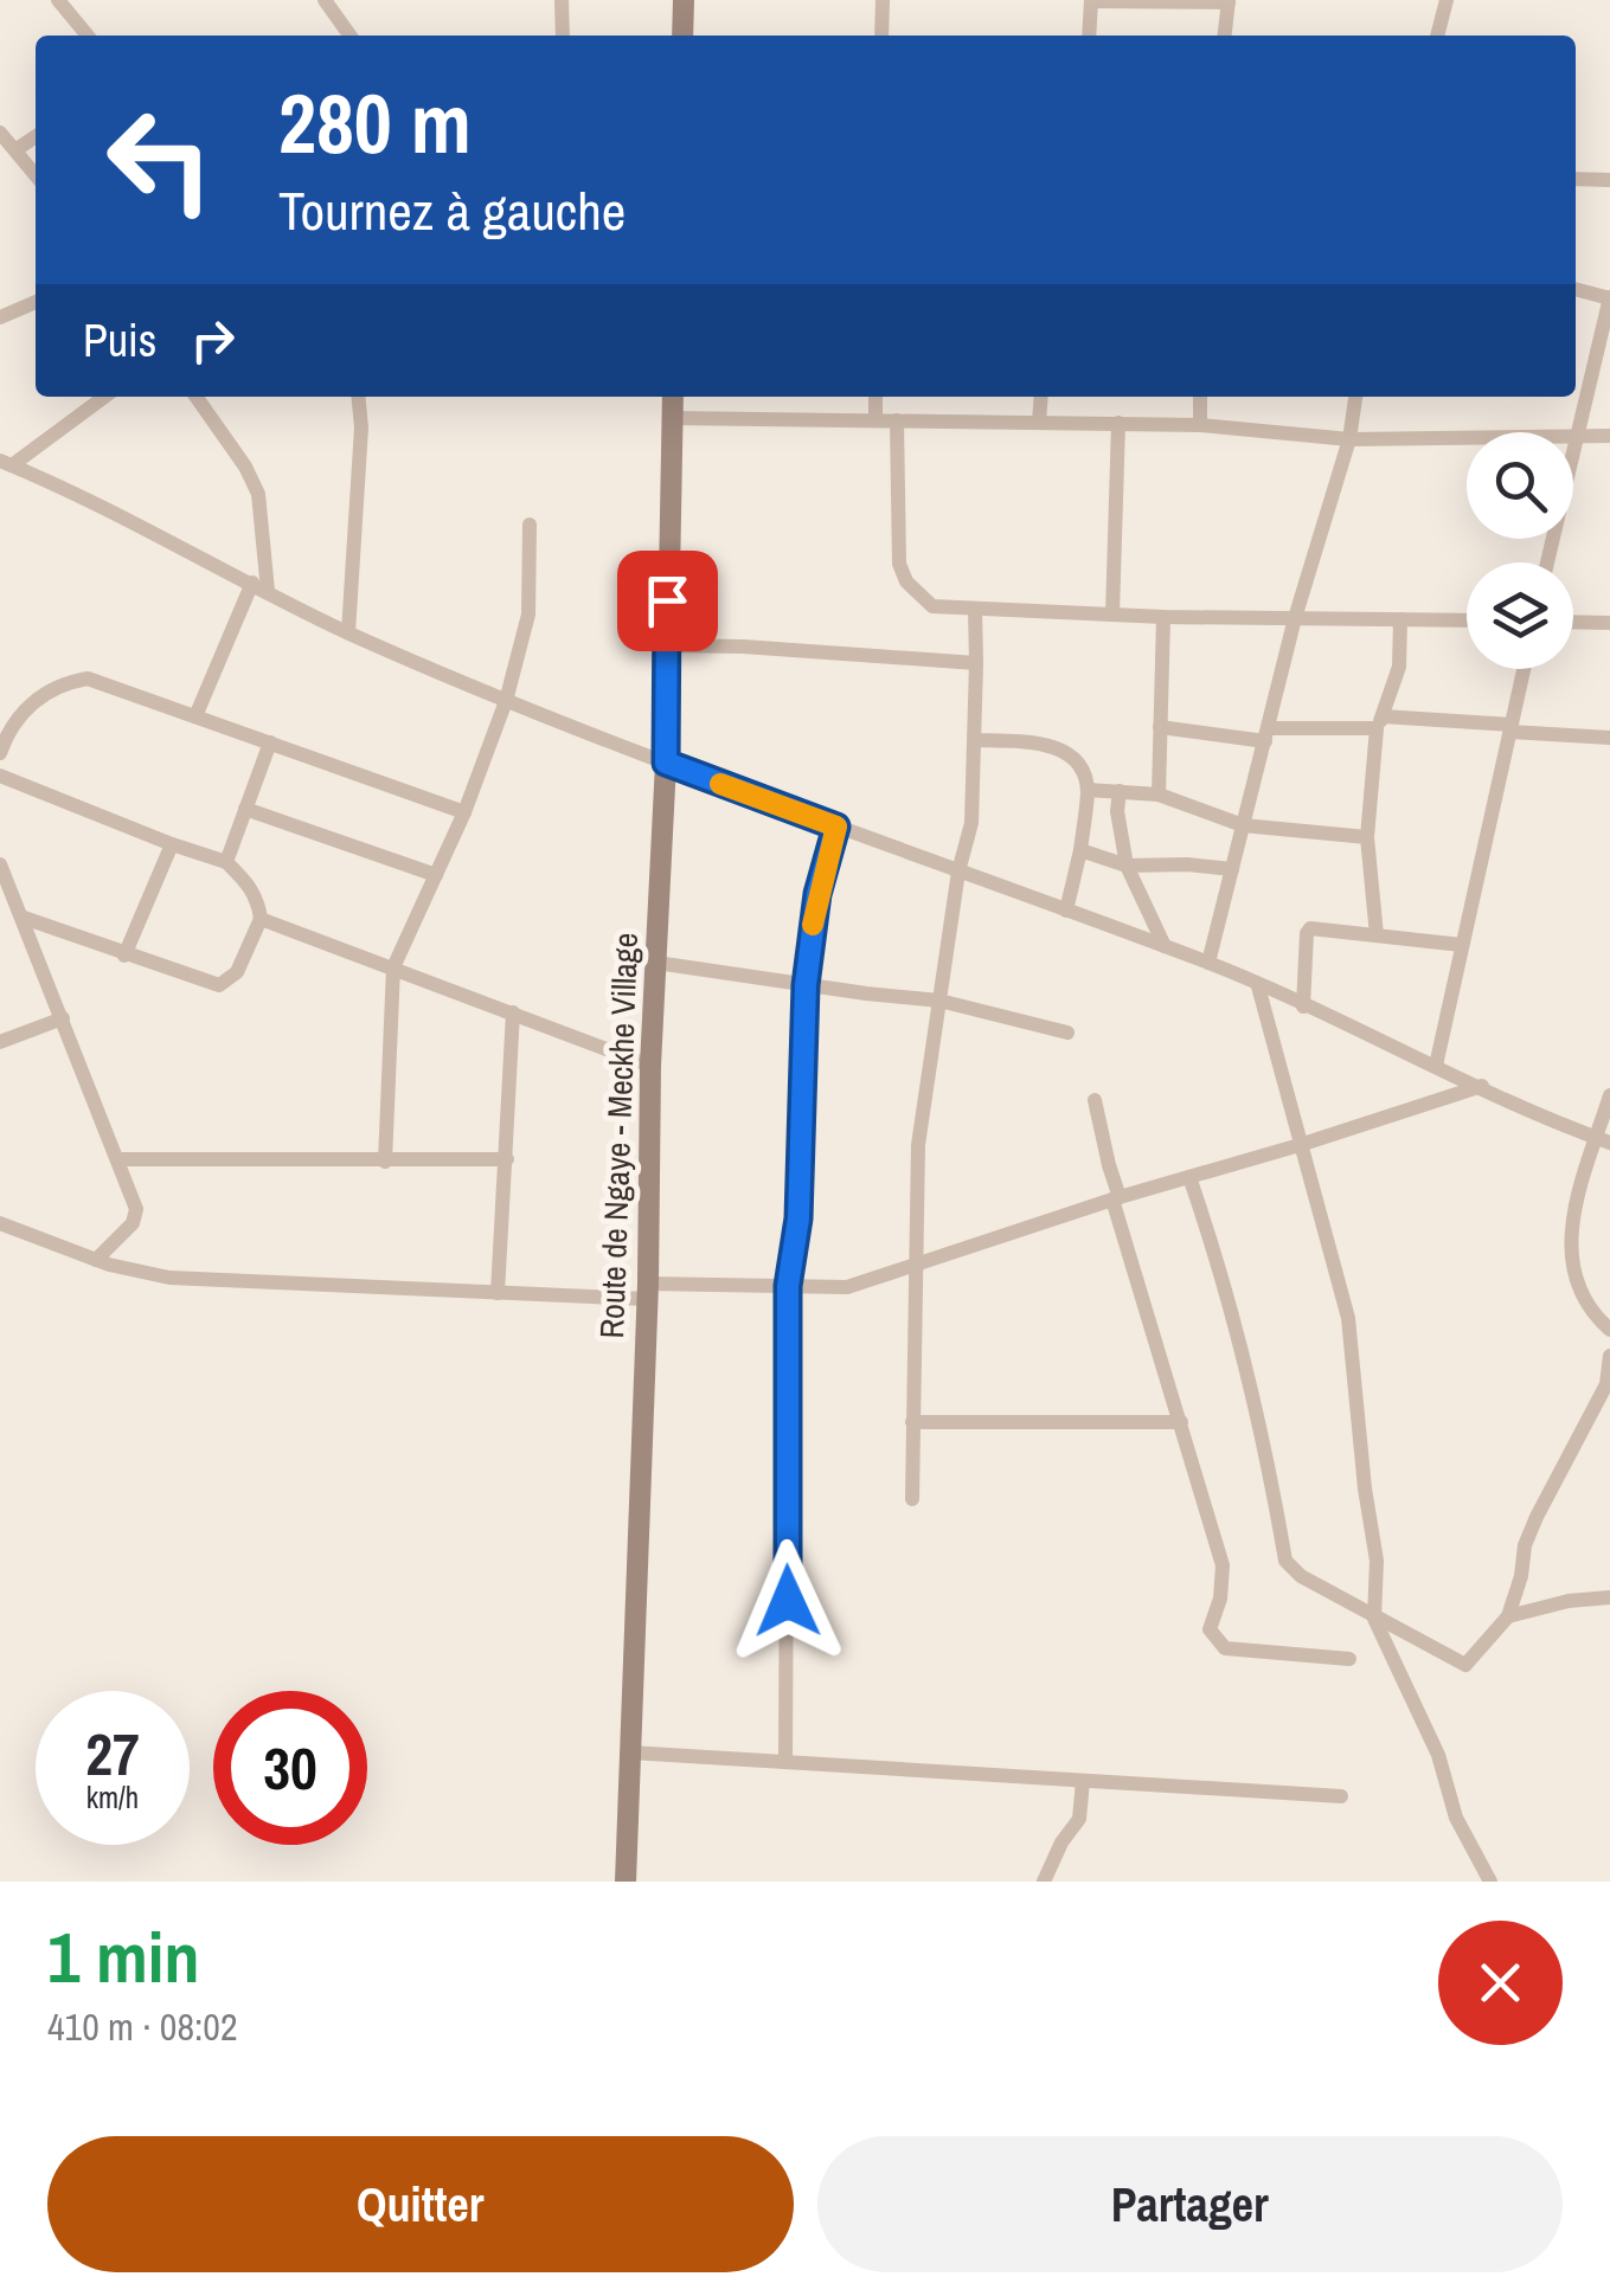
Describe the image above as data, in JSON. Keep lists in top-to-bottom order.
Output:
{
  "streets": {
    "main road": ["Route de Ngaye - Meckhe Village"]
  },
  "page": {
    "turn": ["280 m", "Tournez à gauche"],
    "then": "Puis",
    "speed": "27 km/h",
    "limit": "30",
    "heading": ["1 min", "410 m · 08:02"],
    "buttons": ["Quitter", "Partager"]
  }
}
